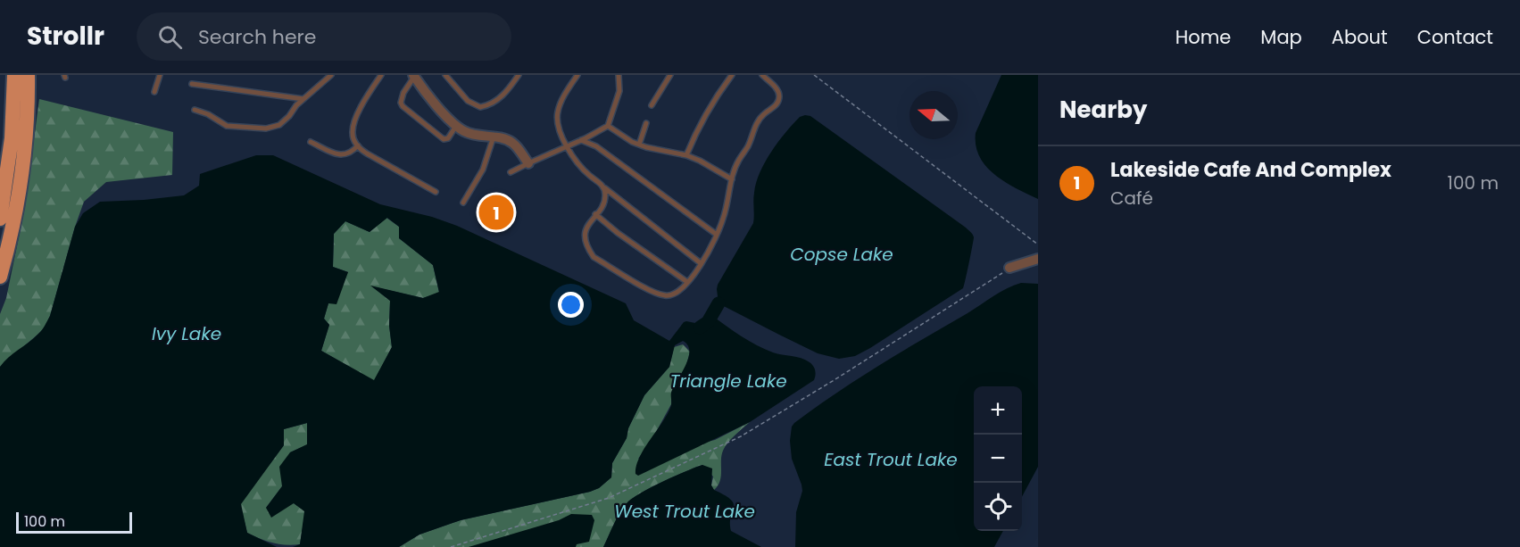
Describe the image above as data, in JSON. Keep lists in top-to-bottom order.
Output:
{
  "water": [
    "Copse Lake",
    "Ivy Lake",
    "Triangle Lake",
    "East Trout Lake",
    "West Trout Lake"
  ],
  "scale_bar": "100 m",
  "north": "left",
  "page": {
    "header": "Strollr",
    "search": "Search here",
    "nav": [
      "Home",
      "Map",
      "About",
      "Contact"
    ],
    "heading": "Nearby",
    "list": [
      {
        "mark": "1",
        "name": "Lakeside Cafe And Complex",
        "note": "Café",
        "value": "100 m"
      }
    ],
    "pins": "1",
    "map_buttons": ["+", "−"],
    "scale": "100 m"
  }
}
